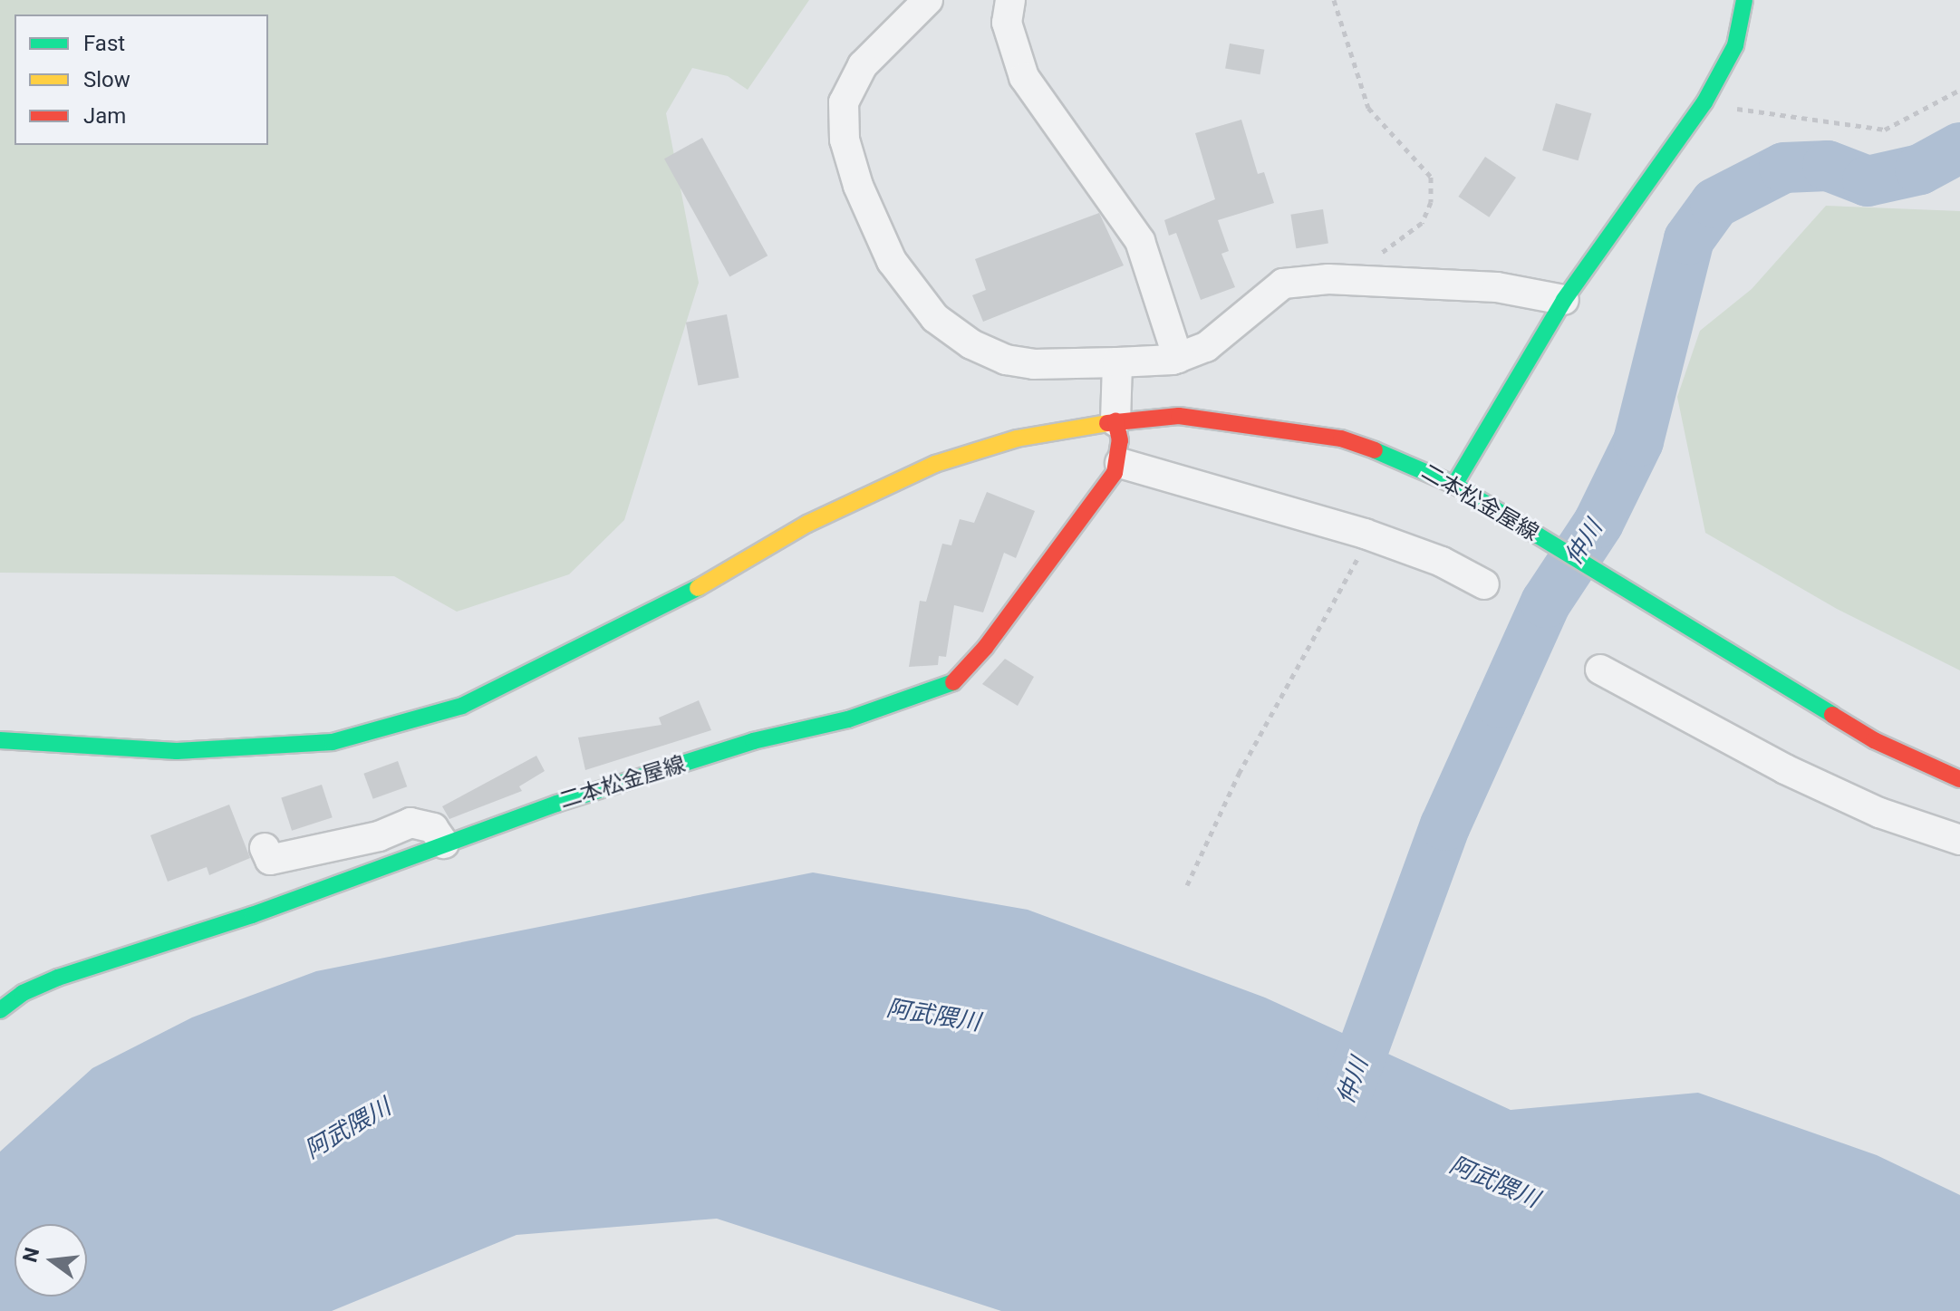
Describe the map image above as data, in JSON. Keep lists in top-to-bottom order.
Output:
{
  "streets": {
    "main road": ["二本松金屋線"]
  },
  "water": ["仲川", "阿武隈川"],
  "legend": ["Fast", "Slow", "Jam"],
  "north": "left"
}
